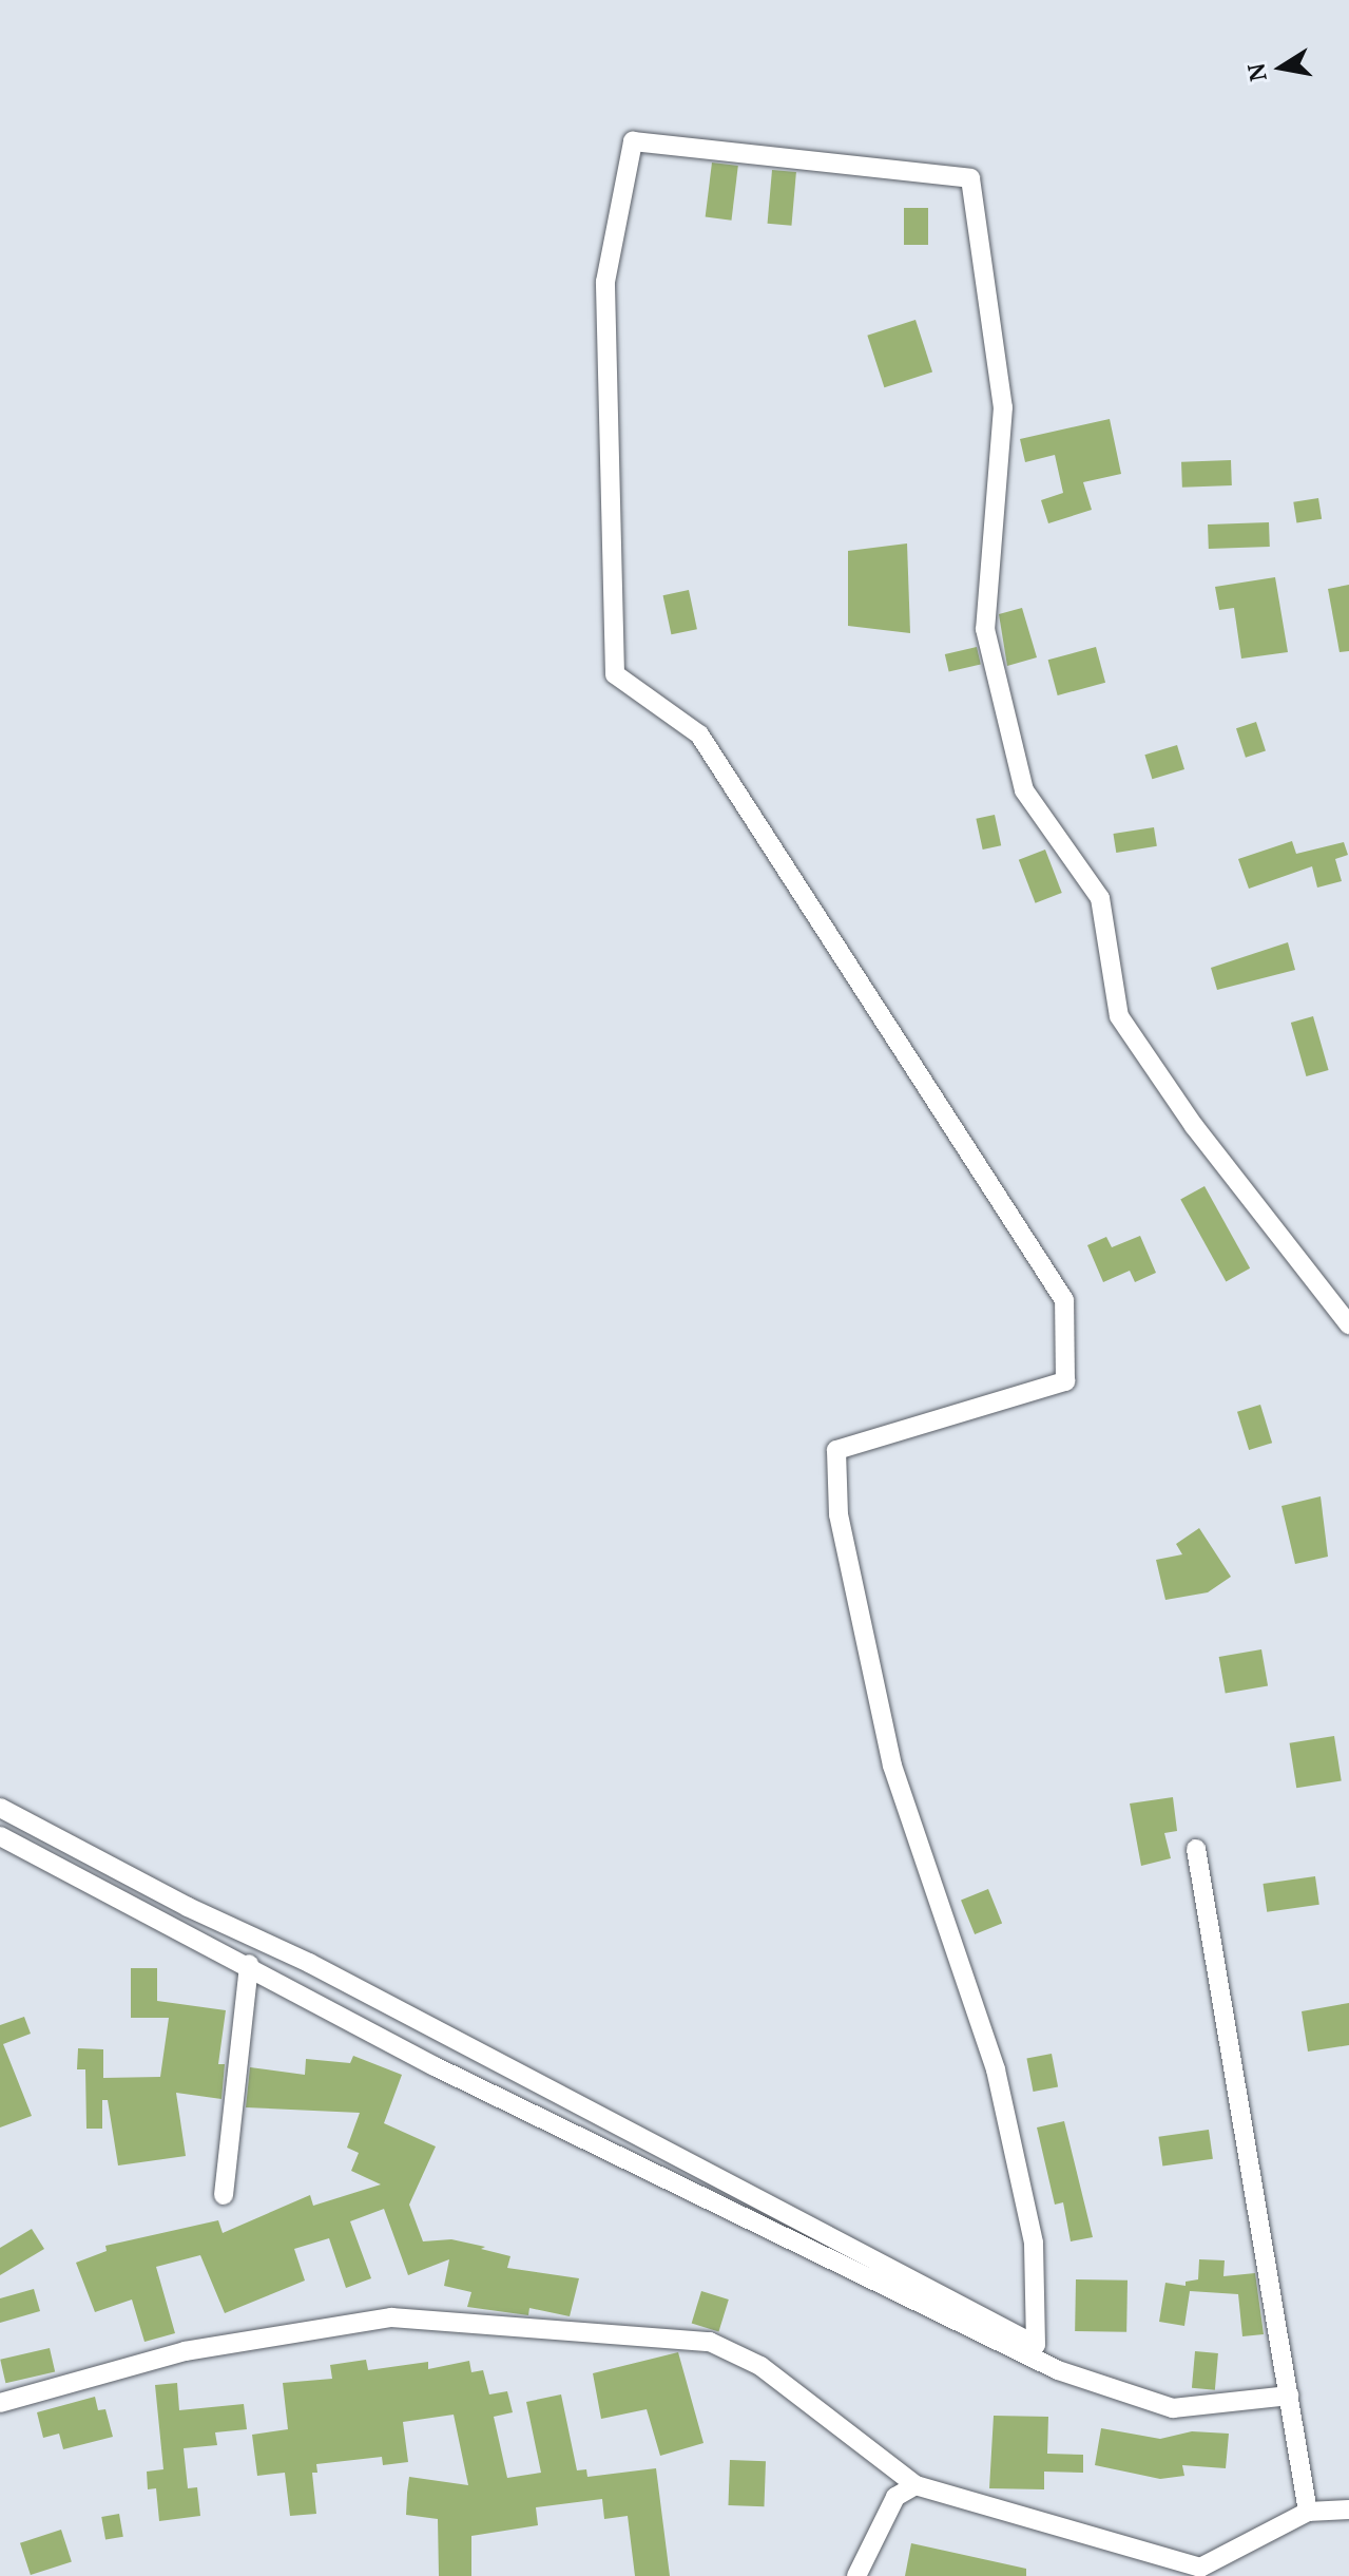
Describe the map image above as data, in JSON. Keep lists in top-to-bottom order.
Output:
{
  "north": "left"
}
